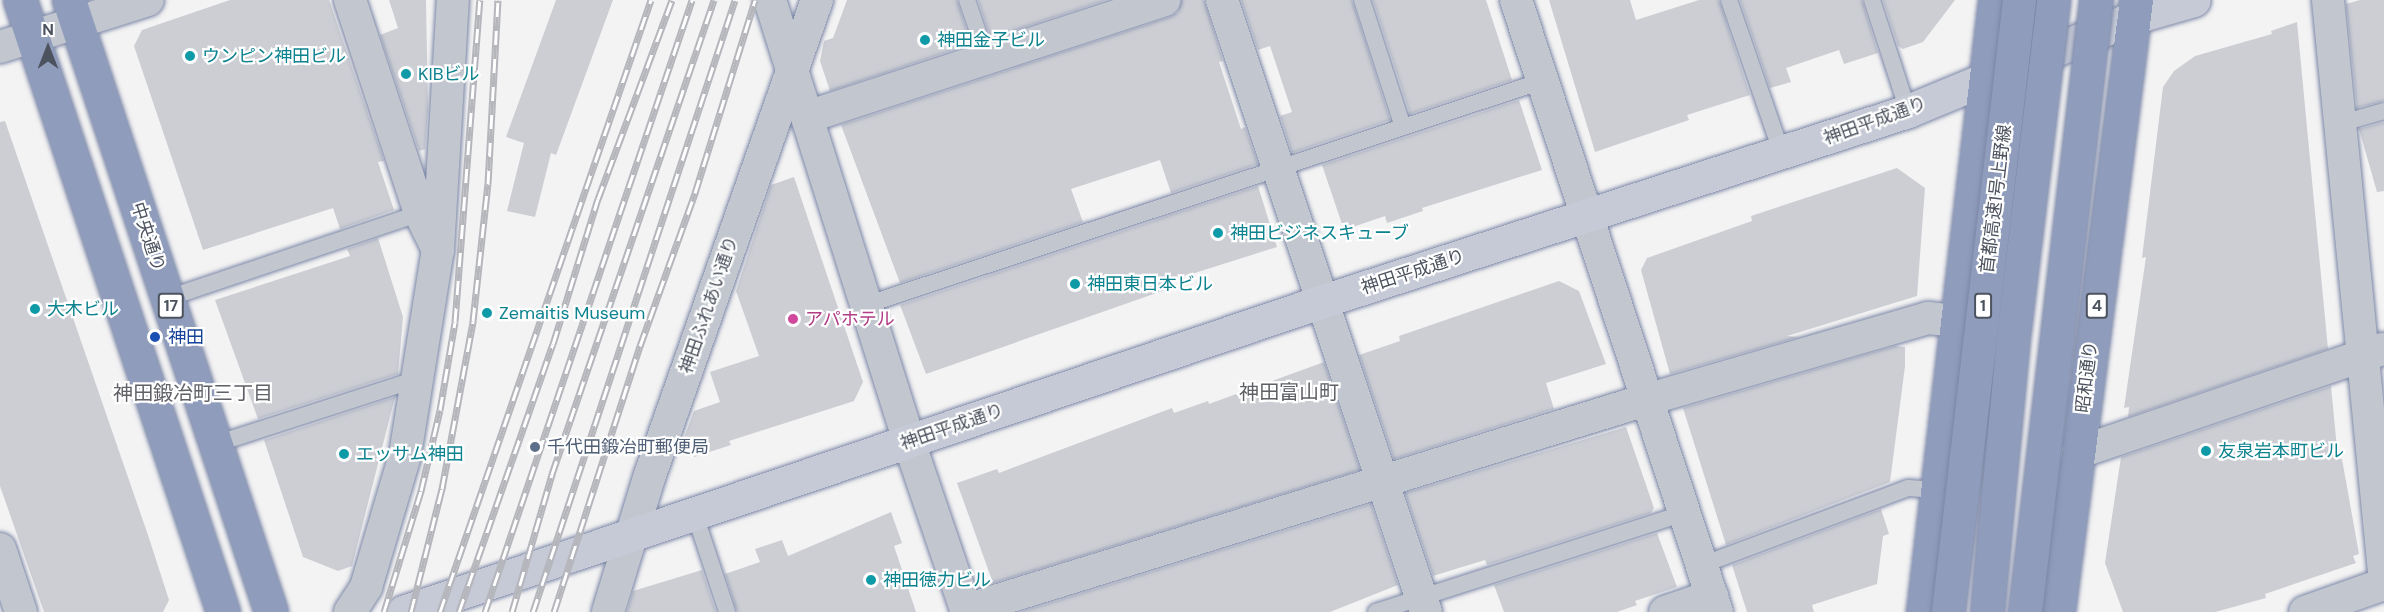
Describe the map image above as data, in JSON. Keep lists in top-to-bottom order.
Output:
{
  "streets": {
    "highway": [
      "首都高速1号上野線",
      "中央通り",
      "17",
      "1",
      "4",
      "昭和通り"
    ],
    "street": ["神田平成通り", "神田ふれあい通り"]
  },
  "crossings": [
    ["神田平成通り", "神田ふれあい通り"],
    ["神田平成通り", "昭和通り"]
  ],
  "districts": ["神田富山町", "神田鍛冶町三丁目"],
  "places": [
    "神田金子ビル",
    "ウンピン神田ビル",
    "KIBビル",
    "神田ビジネスキューブ",
    "神田東日本ビル",
    "大木ビル",
    "Zemaitis Museum",
    "アパホテル",
    "神田",
    "千代田鍛冶町郵便局",
    "友泉岩本町ビル",
    "エッサム神田",
    "神田徳力ビル"
  ],
  "north": "top"
}
